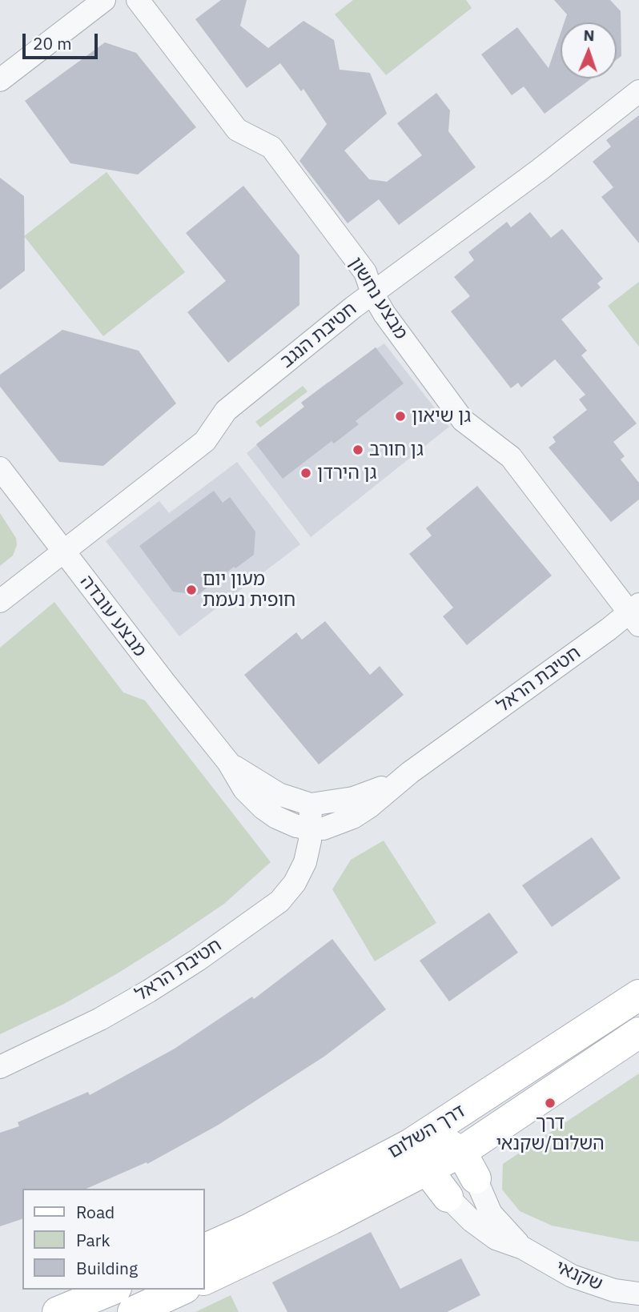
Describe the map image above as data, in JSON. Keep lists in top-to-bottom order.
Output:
{
  "streets": {
    "street": [
      "מבצע נחשון",
      "חטיבת הנגב",
      "מבצע עובדה",
      "חטיבת הראל",
      "דרך השלום",
      "שקנאי"
    ]
  },
  "crossings": [
    ["מבצע נחשון", "חטיבת הנגב"],
    ["מבצע נחשון", "חטיבת הראל"],
    ["חטיבת הנגב", "מבצע עובדה"],
    ["מבצע עובדה", "חטיבת הראל"]
  ],
  "places": [
    "גן שיאון",
    "גן חורב",
    "גן הירדן",
    "מעון יום חופית נעמת",
    "דרך השלום/שקנאי"
  ],
  "legend": ["Road", "Park", "Building"],
  "scale_bar": "20 m",
  "north": "top"
}
